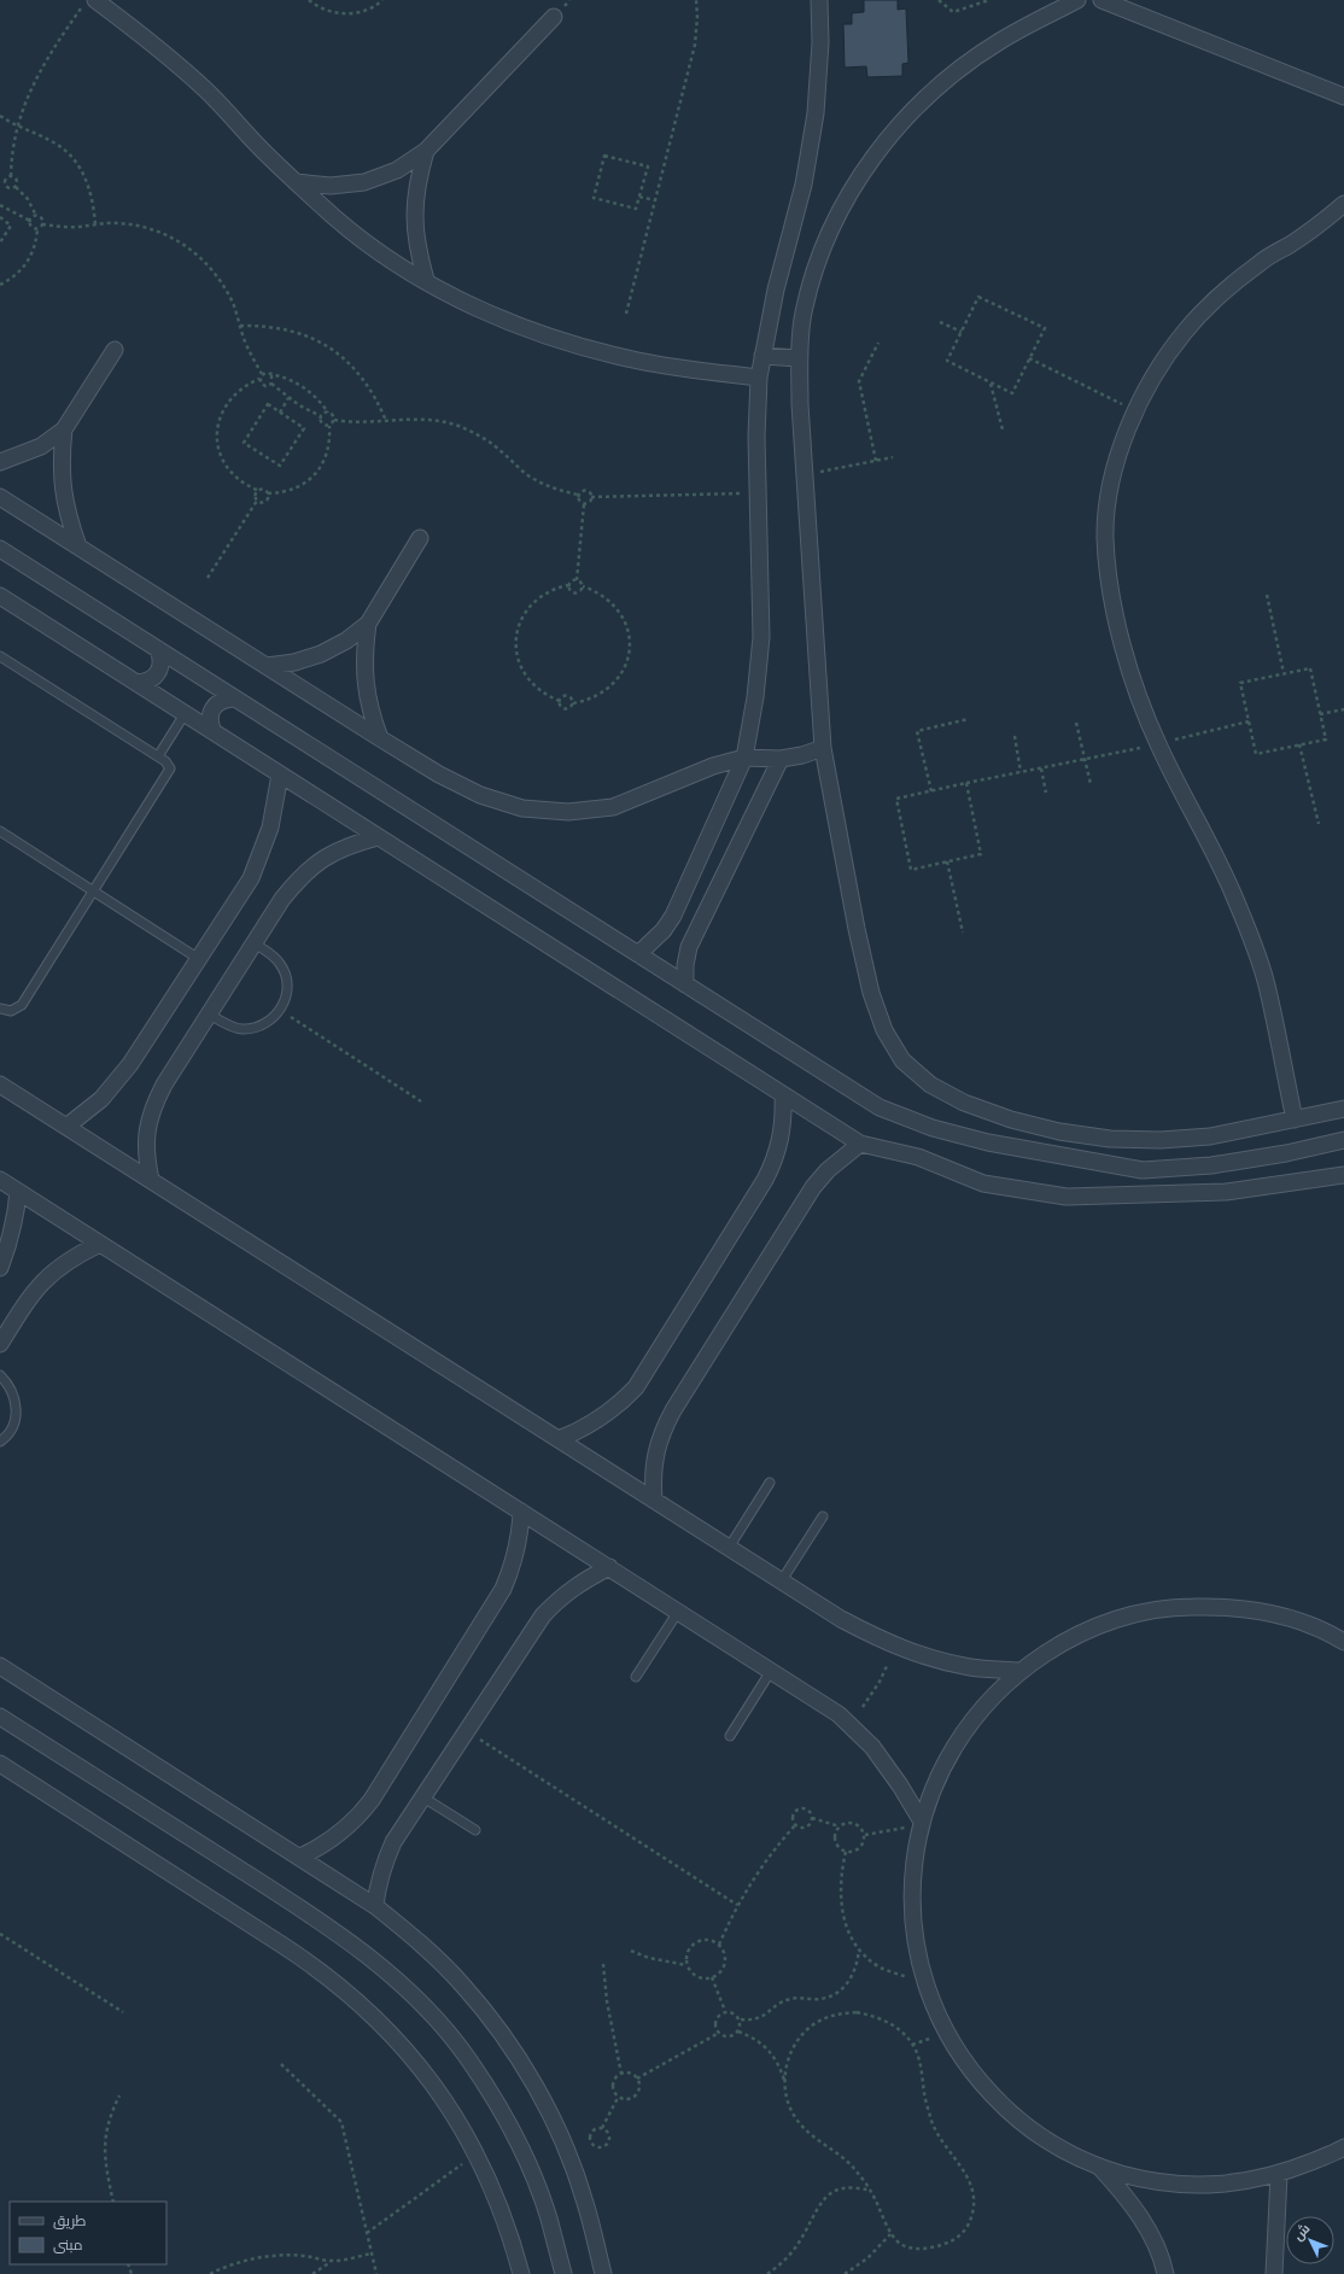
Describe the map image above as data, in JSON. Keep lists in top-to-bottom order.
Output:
{
  "legend": ["طريق", "مبنى"],
  "north": "top left"
}
